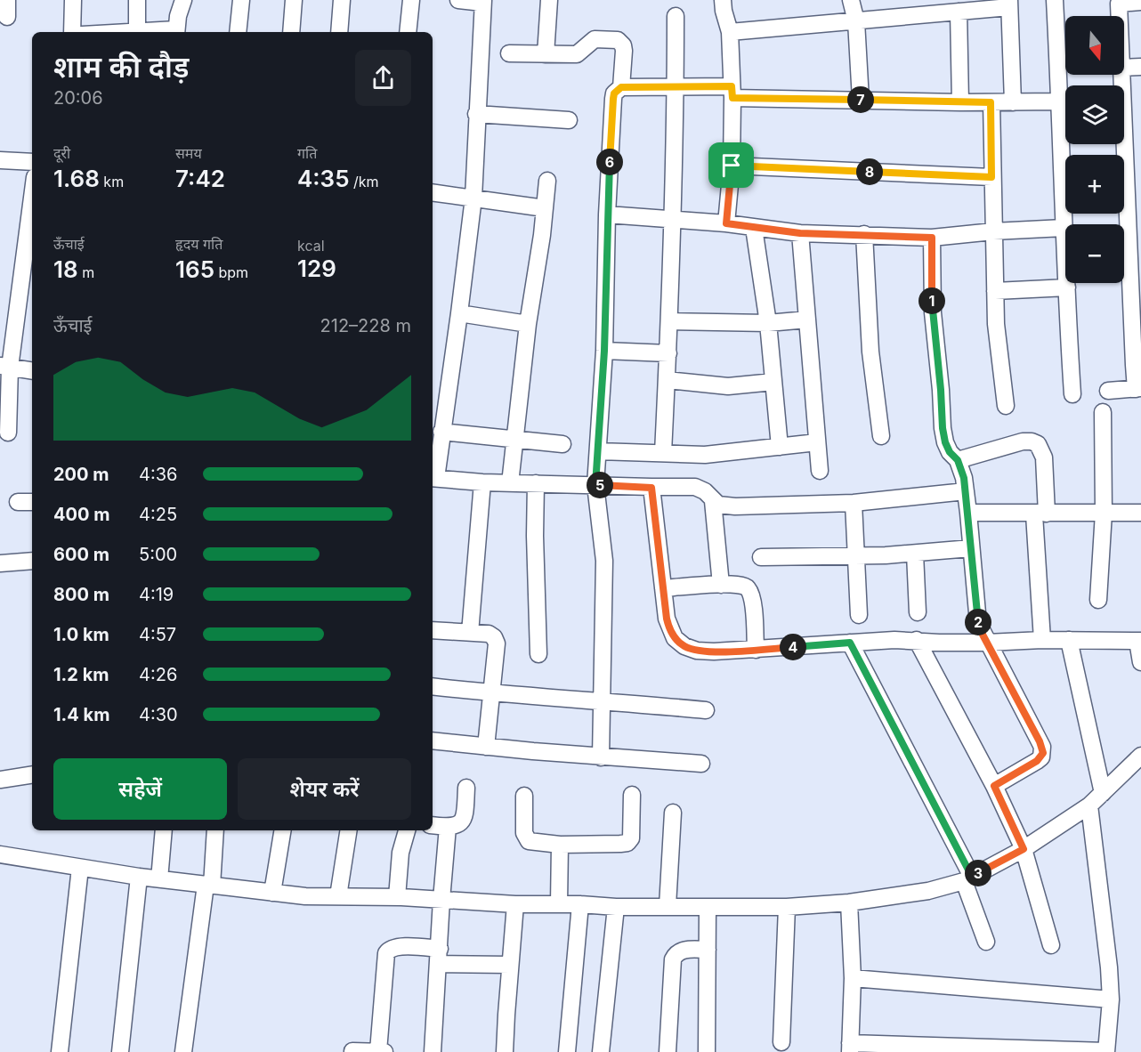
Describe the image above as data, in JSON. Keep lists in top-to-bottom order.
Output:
{
  "north": "bottom",
  "page": {
    "map_buttons": ["+", "−"],
    "heading": ["शाम की दौड़", "20:06"],
    "pins": [
      "7",
      "6",
      "8",
      "1",
      "5",
      "2",
      "4",
      "3"
    ],
    "stats": [
      ["दूरी", "1.68 km"],
      ["समय", "7:42"],
      ["गति", "4:35 /km"],
      ["ऊँचाई", "18 m"],
      ["हृदय गति", "165 bpm"],
      ["kcal", "129"]
    ],
    "chart": ["ऊँचाई", "212–228 m"],
    "list": [
      {
        "name": "200 m",
        "note": "4:36"
      },
      {
        "name": "400 m",
        "note": "4:25"
      },
      {
        "name": "600 m",
        "note": "5:00"
      },
      {
        "name": "800 m",
        "note": "4:19"
      },
      {
        "name": "1.0 km",
        "note": "4:57"
      },
      {
        "name": "1.2 km",
        "note": "4:26"
      },
      {
        "name": "1.4 km",
        "note": "4:30"
      }
    ],
    "buttons": ["सहेजें", "शेयर करें"]
  }
}
